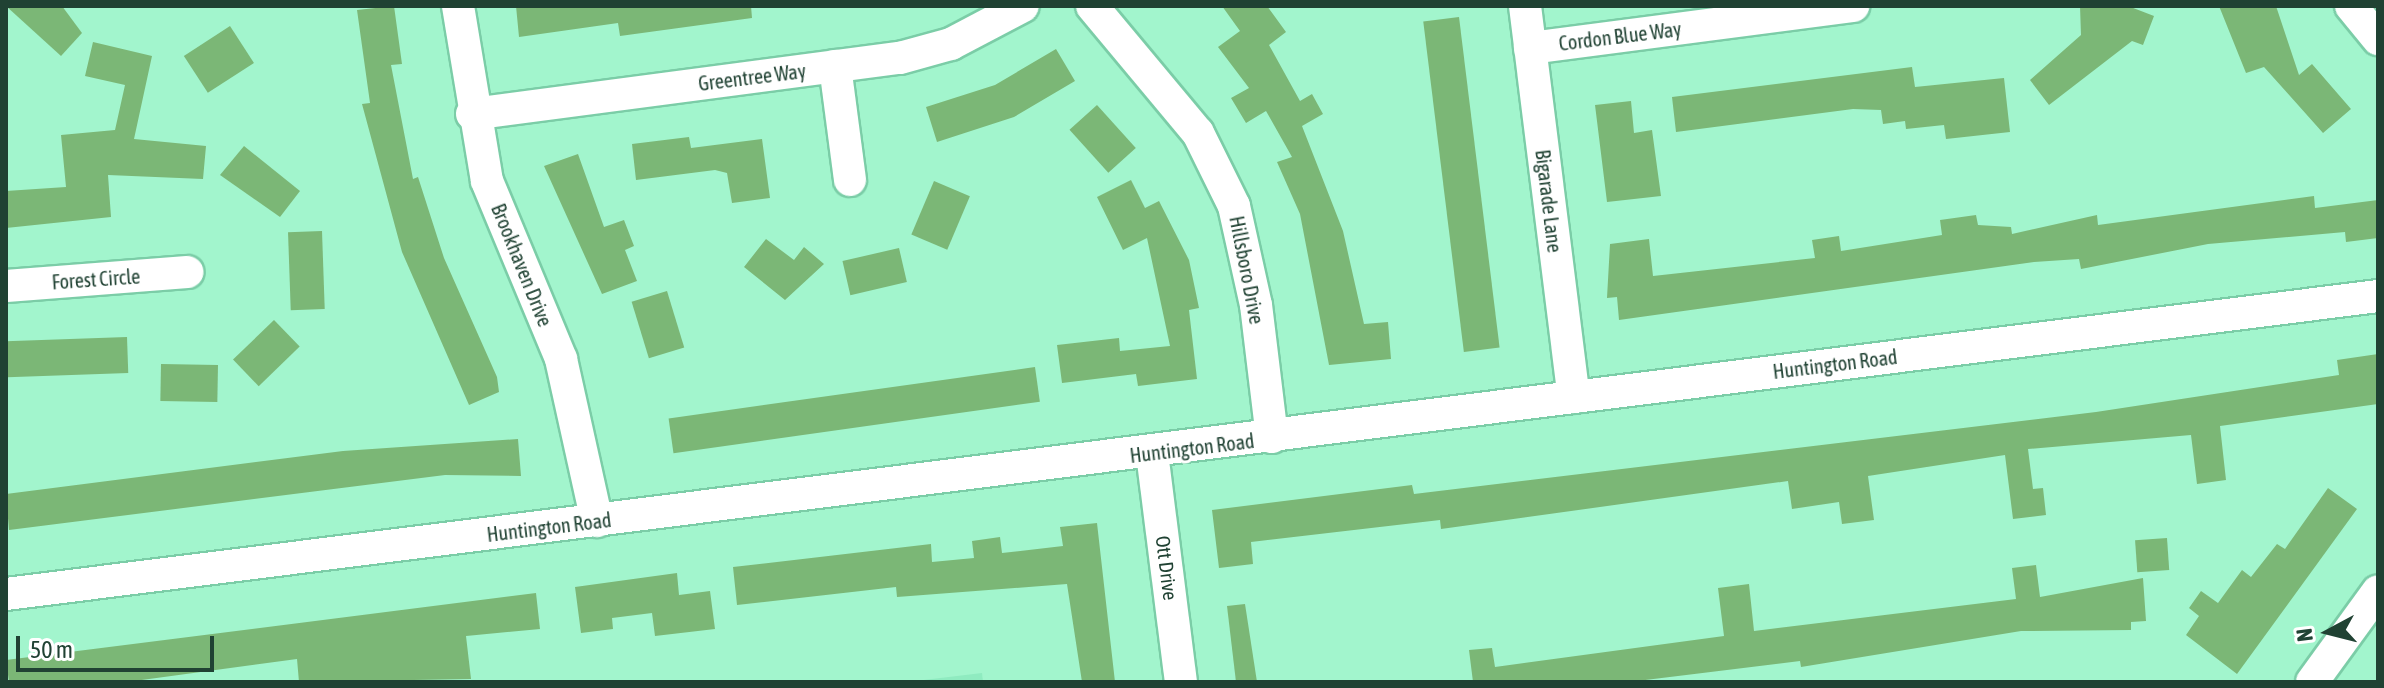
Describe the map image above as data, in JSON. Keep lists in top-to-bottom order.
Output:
{
  "streets": {
    "street": [
      "Cordon Blue Way",
      "Greentree Way",
      "Bigarade Lane",
      "Brookhaven Drive",
      "Hillsboro Drive",
      "Forest Circle",
      "Huntington Road",
      "Ott Drive"
    ]
  },
  "crossings": [
    ["Cordon Blue Way", "Bigarade Lane"],
    ["Greentree Way", "Brookhaven Drive"],
    ["Bigarade Lane", "Huntington Road"],
    ["Brookhaven Drive", "Huntington Road"],
    ["Hillsboro Drive", "Huntington Road"],
    ["Huntington Road", "Ott Drive"]
  ],
  "scale_bar": "50 m",
  "north": "left"
}
